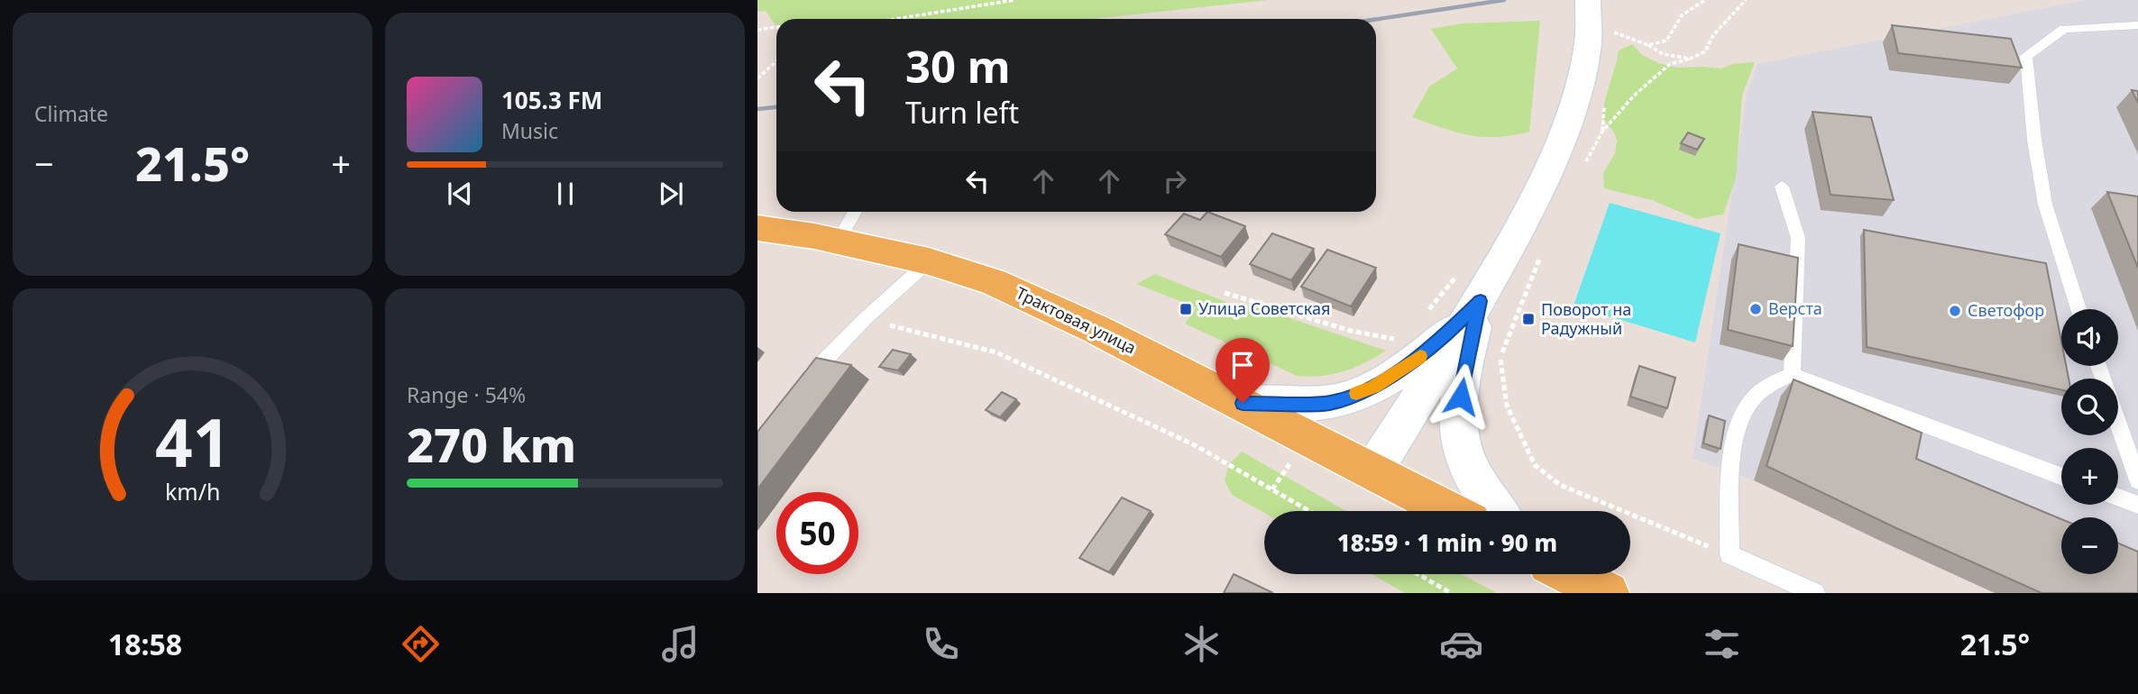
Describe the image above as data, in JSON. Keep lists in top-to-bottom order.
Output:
{
  "streets": {
    "main road": ["Трактовая улица"]
  },
  "places": {
    "transit": ["Улица Советская", "Поворот на Радужный"],
    "other": ["Верста", "Светофор"]
  },
  "page": {
    "tile": [
      "Climate",
      ["Range · 54%", "270 km"]
    ],
    "turn": ["30 m", "Turn left"],
    "song": ["105.3 FM", "Music"],
    "heat": ["−", "21.5°", "+"],
    "map_buttons": ["+", "−"],
    "limit": "50",
    "trip": "18:59 · 1 min · 90 m",
    "tabs": ["18:58", "21.5°"],
    "gauge": ["41", "km/h"]
  }
}
